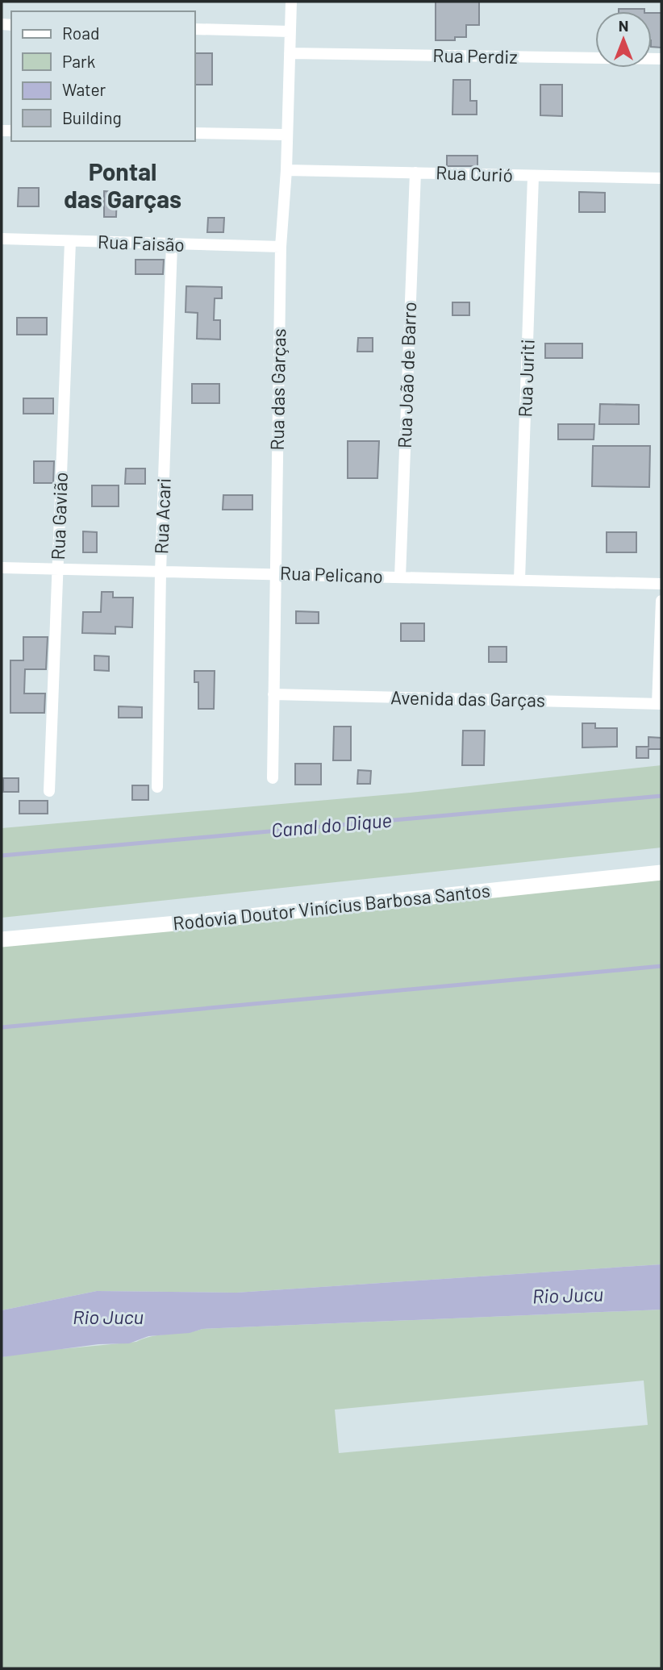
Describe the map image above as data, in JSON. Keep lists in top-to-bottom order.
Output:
{
  "streets": {
    "main road": ["Rodovia Doutor Vinícius Barbosa Santos"],
    "street": [
      "Rua Perdiz",
      "Rua Curió",
      "Rua Faisão",
      "Rua João de Barro",
      "Rua Juriti",
      "Rua das Garças",
      "Rua Gavião",
      "Rua Acari",
      "Rua Pelicano",
      "Avenida das Garças"
    ]
  },
  "crossings": [
    ["Rua Perdiz", "Rua das Garças"],
    ["Rua Curió", "Rua João de Barro"],
    ["Rua Curió", "Rua Juriti"],
    ["Rua Curió", "Rua das Garças"],
    ["Rua Faisão", "Rua das Garças"],
    ["Rua Faisão", "Rua Gavião"],
    ["Rua Faisão", "Rua Acari"],
    ["Rua João de Barro", "Rua Pelicano"],
    ["Rua Juriti", "Rua Pelicano"],
    ["Rua das Garças", "Rua Pelicano"],
    ["Rua das Garças", "Avenida das Garças"],
    ["Rua Gavião", "Rua Pelicano"],
    ["Rua Acari", "Rua Pelicano"]
  ],
  "districts": ["Pontal das Garças"],
  "water": ["Canal do Dique", "Rio Jucu"],
  "legend": [
    "Road",
    "Park",
    "Water",
    "Building"
  ],
  "north": "top"
}
